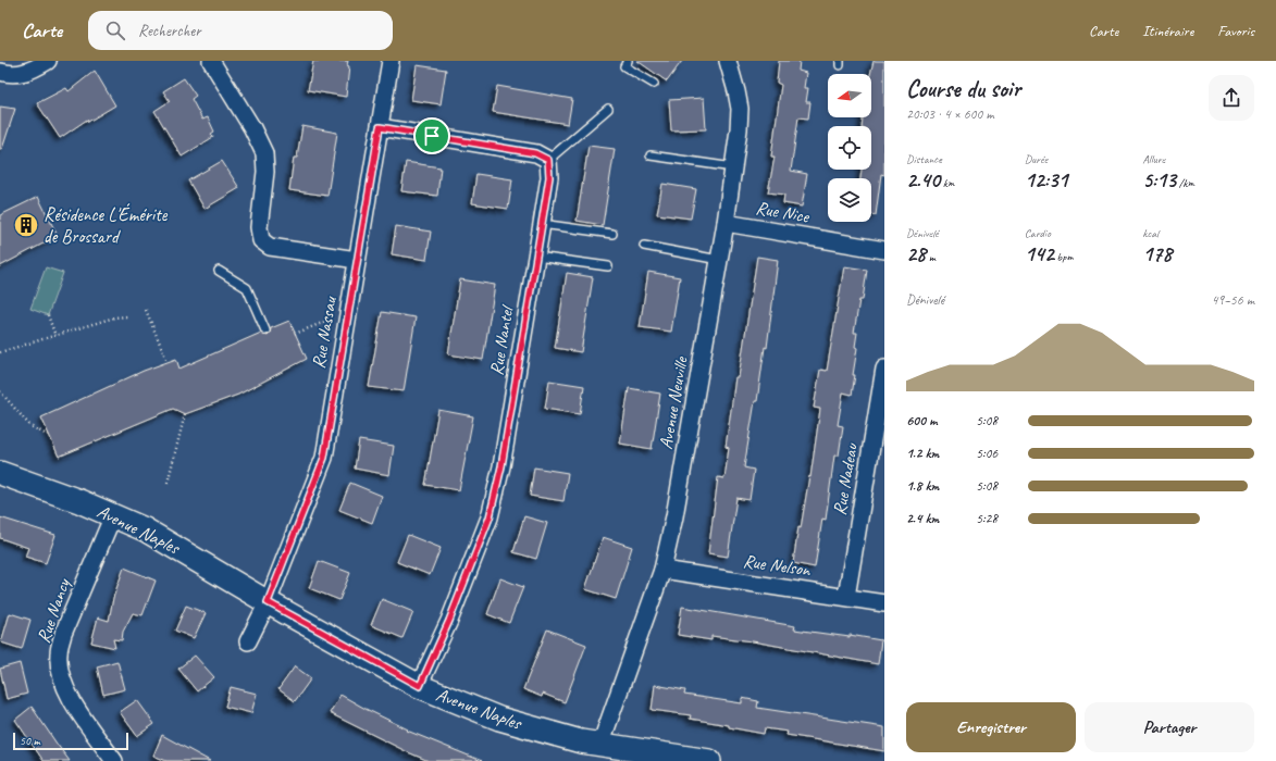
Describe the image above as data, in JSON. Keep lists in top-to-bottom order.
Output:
{
  "streets": {
    "street": [
      "Rue Nice",
      "Rue Nassau",
      "Rue Nantel",
      "Avenue Neuville",
      "Rue Nadeau",
      "Avenue Naples",
      "Rue Nelson",
      "Rue Nancy"
    ]
  },
  "crossings": [
    ["Rue Nice", "Avenue Neuville"],
    ["Rue Nassau", "Avenue Naples"],
    ["Rue Nantel", "Avenue Naples"],
    ["Avenue Neuville", "Avenue Naples"],
    ["Avenue Neuville", "Rue Nelson"],
    ["Rue Nadeau", "Rue Nelson"],
    ["Avenue Naples", "Rue Nancy"]
  ],
  "places": {
    "building": ["Résidence L'Émérite de Brossard"]
  },
  "scale_bar": "50 m",
  "north": "left",
  "page": {
    "header": "Carte",
    "search": "Rechercher",
    "nav": ["Carte", "Itinéraire", "Favoris"],
    "heading": ["Course du soir", "20:03 · 4 × 600 m"],
    "stats": [
      ["Distance", "2.40 km"],
      ["Durée", "12:31"],
      ["Allure", "5:13 /km"],
      ["Dénivelé", "28 m"],
      ["Cardio", "142 bpm"],
      ["kcal", "178"]
    ],
    "chart": ["Dénivelé", "49–56 m"],
    "list": [
      {
        "name": "600 m",
        "note": "5:08"
      },
      {
        "name": "1.2 km",
        "note": "5:06"
      },
      {
        "name": "1.8 km",
        "note": "5:08"
      },
      {
        "name": "2.4 km",
        "note": "5:28"
      }
    ],
    "buttons": ["Enregistrer", "Partager"],
    "scale": "50 m"
  }
}
